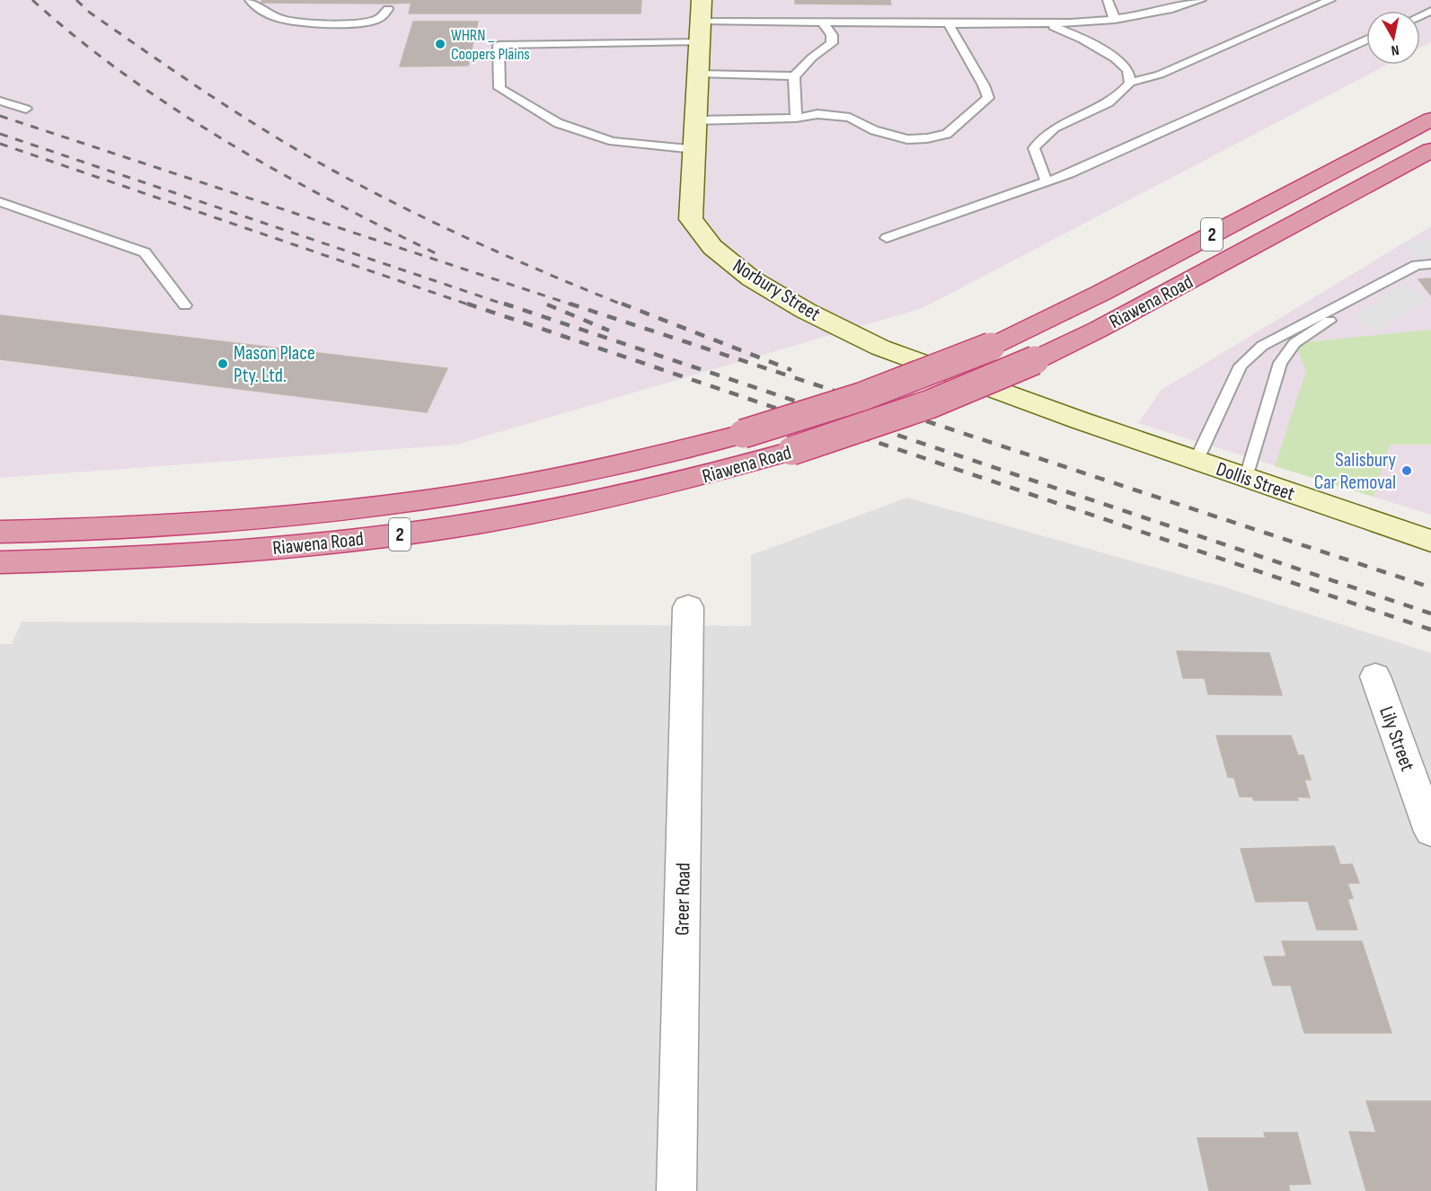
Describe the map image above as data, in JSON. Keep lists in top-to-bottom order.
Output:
{
  "streets": {
    "highway": ["2", "Riawena Road"],
    "street": [
      "Norbury Street",
      "Dollis Street",
      "Lily Street",
      "Greer Road"
    ]
  },
  "crossings": [
    ["Norbury Street", "Dollis Street"]
  ],
  "places": ["WHRN _ Coopers Plains", "Mason Place Pty. Ltd.", "Salisbury Car Removal"],
  "north": "bottom"
}
